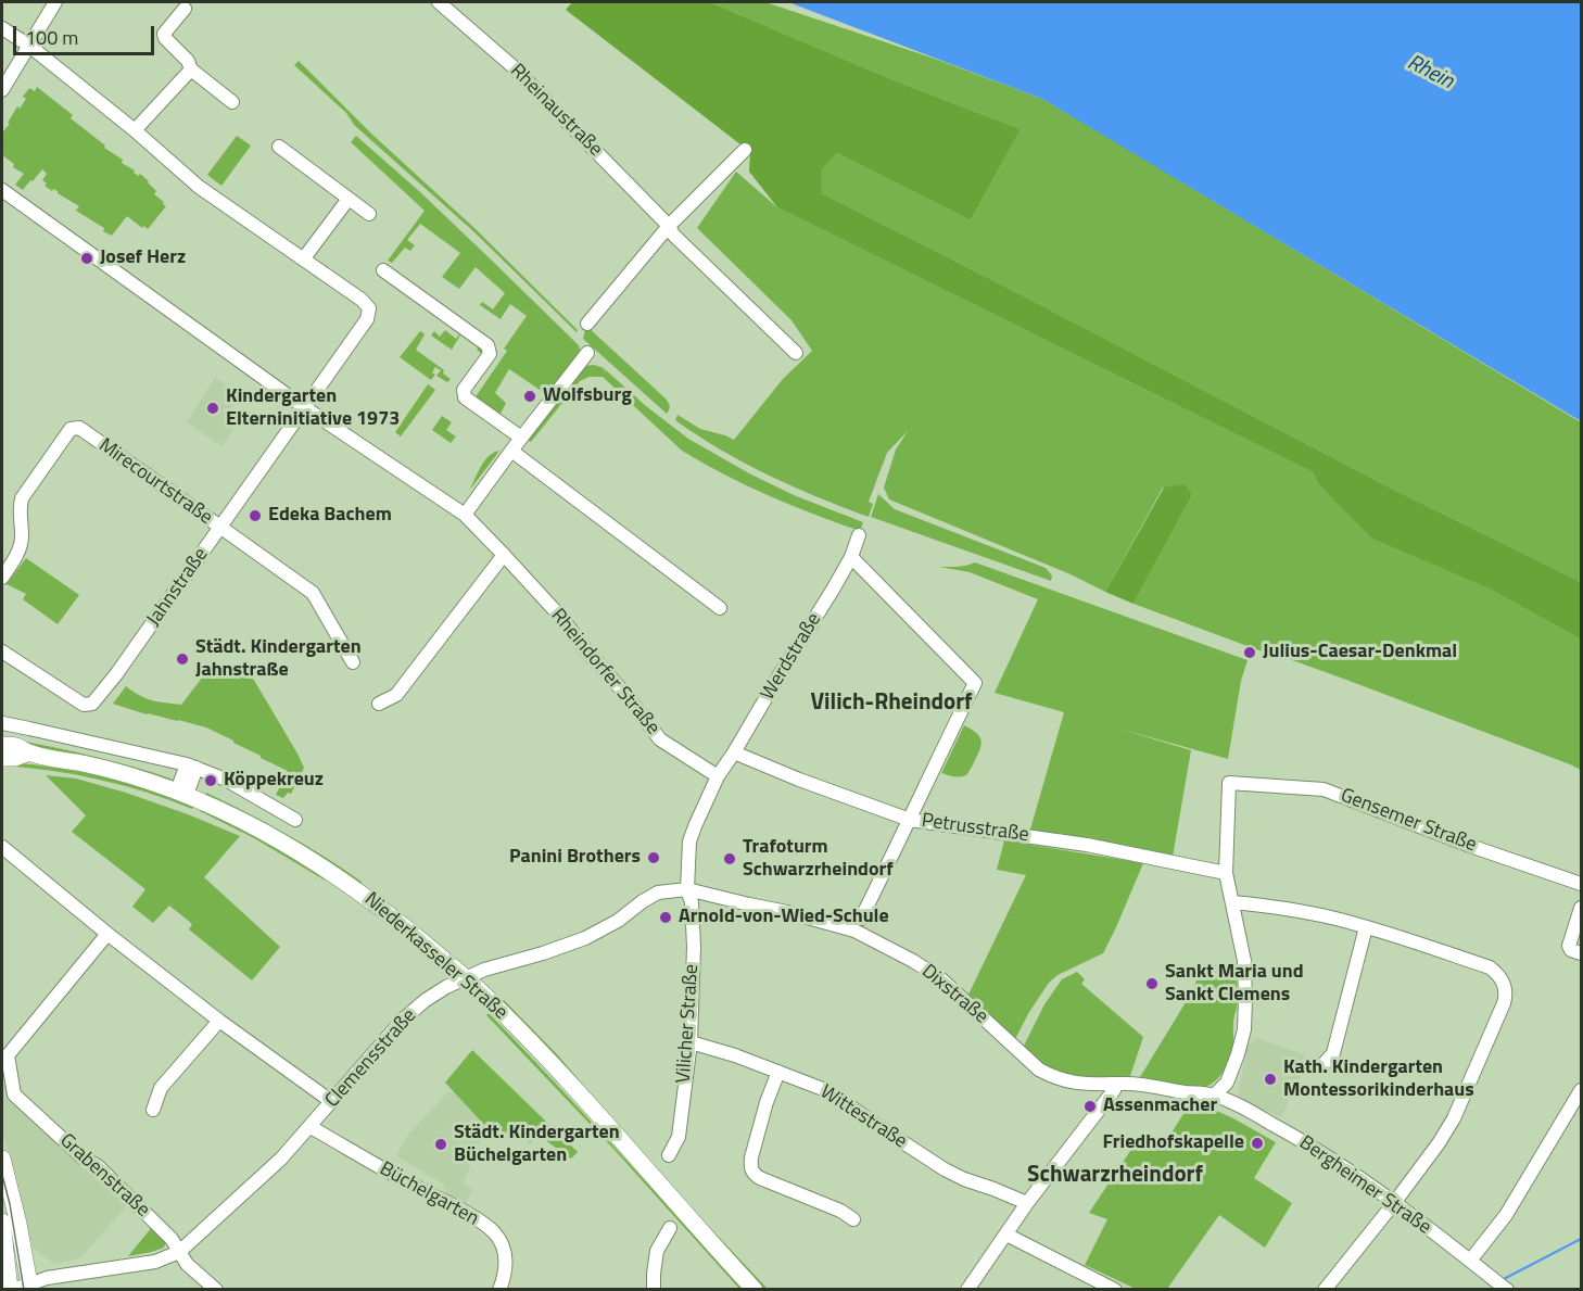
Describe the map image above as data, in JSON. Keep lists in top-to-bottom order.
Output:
{
  "streets": {
    "main road": ["Niederkasseler Straße"],
    "street": [
      "Rheinaustraße",
      "Mirecourtstraße",
      "Jahnstraße",
      "Werdstraße",
      "Rheindorfer Straße",
      "Gensemer Straße",
      "Petrusstraße",
      "Dixstraße",
      "Vilicher Straße",
      "Clemensstraße",
      "Wittestraße",
      "Grabenstraße",
      "Bergheimer Straße",
      "Büchelgarten"
    ]
  },
  "crossings": [
    ["Mirecourtstraße", "Jahnstraße"],
    ["Jahnstraße", "Rheindorfer Straße"],
    ["Werdstraße", "Rheindorfer Straße"],
    ["Werdstraße", "Petrusstraße"],
    ["Gensemer Straße", "Petrusstraße"],
    ["Niederkasseler Straße", "Clemensstraße"],
    ["Dixstraße", "Vilicher Straße"],
    ["Dixstraße", "Clemensstraße"],
    ["Dixstraße", "Bergheimer Straße"],
    ["Vilicher Straße", "Clemensstraße"],
    ["Vilicher Straße", "Wittestraße"],
    ["Clemensstraße", "Grabenstraße"],
    ["Clemensstraße", "Büchelgarten"]
  ],
  "districts": ["Vilich-Rheindorf", "Schwarzrheindorf"],
  "water": ["Rhein"],
  "places": [
    "Josef Herz",
    "Wolfsburg",
    "Kindergarten Elterninitiative 1973",
    "Edeka Bachem",
    "Julius-Caesar-Denkmal",
    "Städt. Kindergarten Jahnstraße",
    "Köppekreuz",
    "Panini Brothers",
    "Trafoturm Schwarzrheindorf",
    "Arnold-von-Wied-Schule",
    "Sankt Maria und Sankt Clemens",
    "Kath. Kindergarten Montessorikinderhaus",
    "Assenmacher",
    "Friedhofskapelle",
    "Städt. Kindergarten Büchelgarten"
  ],
  "scale_bar": "100 m"
}
